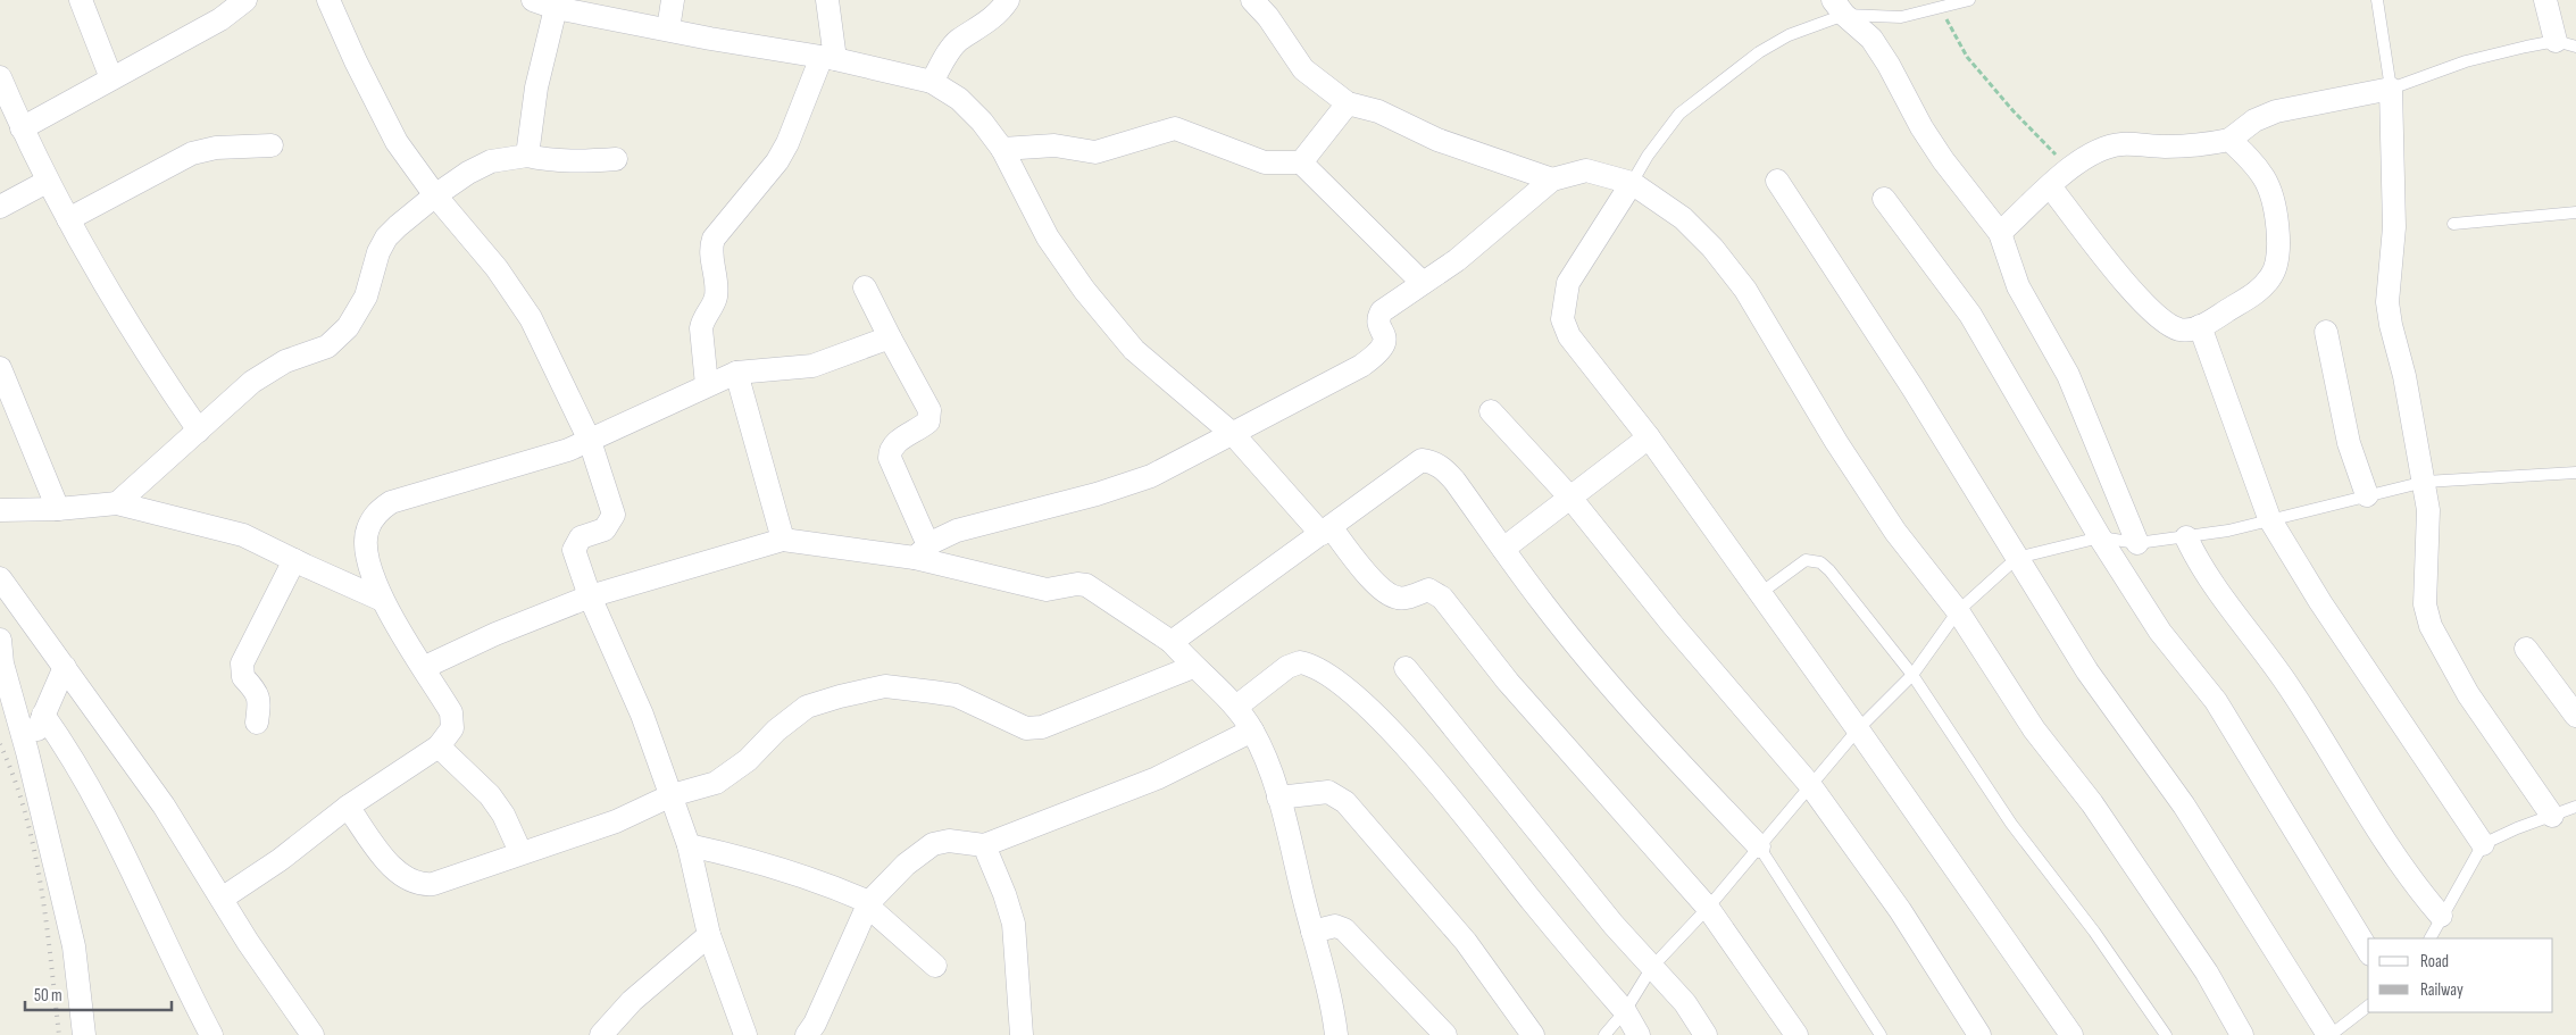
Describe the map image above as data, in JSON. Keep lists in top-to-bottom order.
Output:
{
  "legend": ["Road", "Railway"],
  "scale_bar": "50 m"
}
